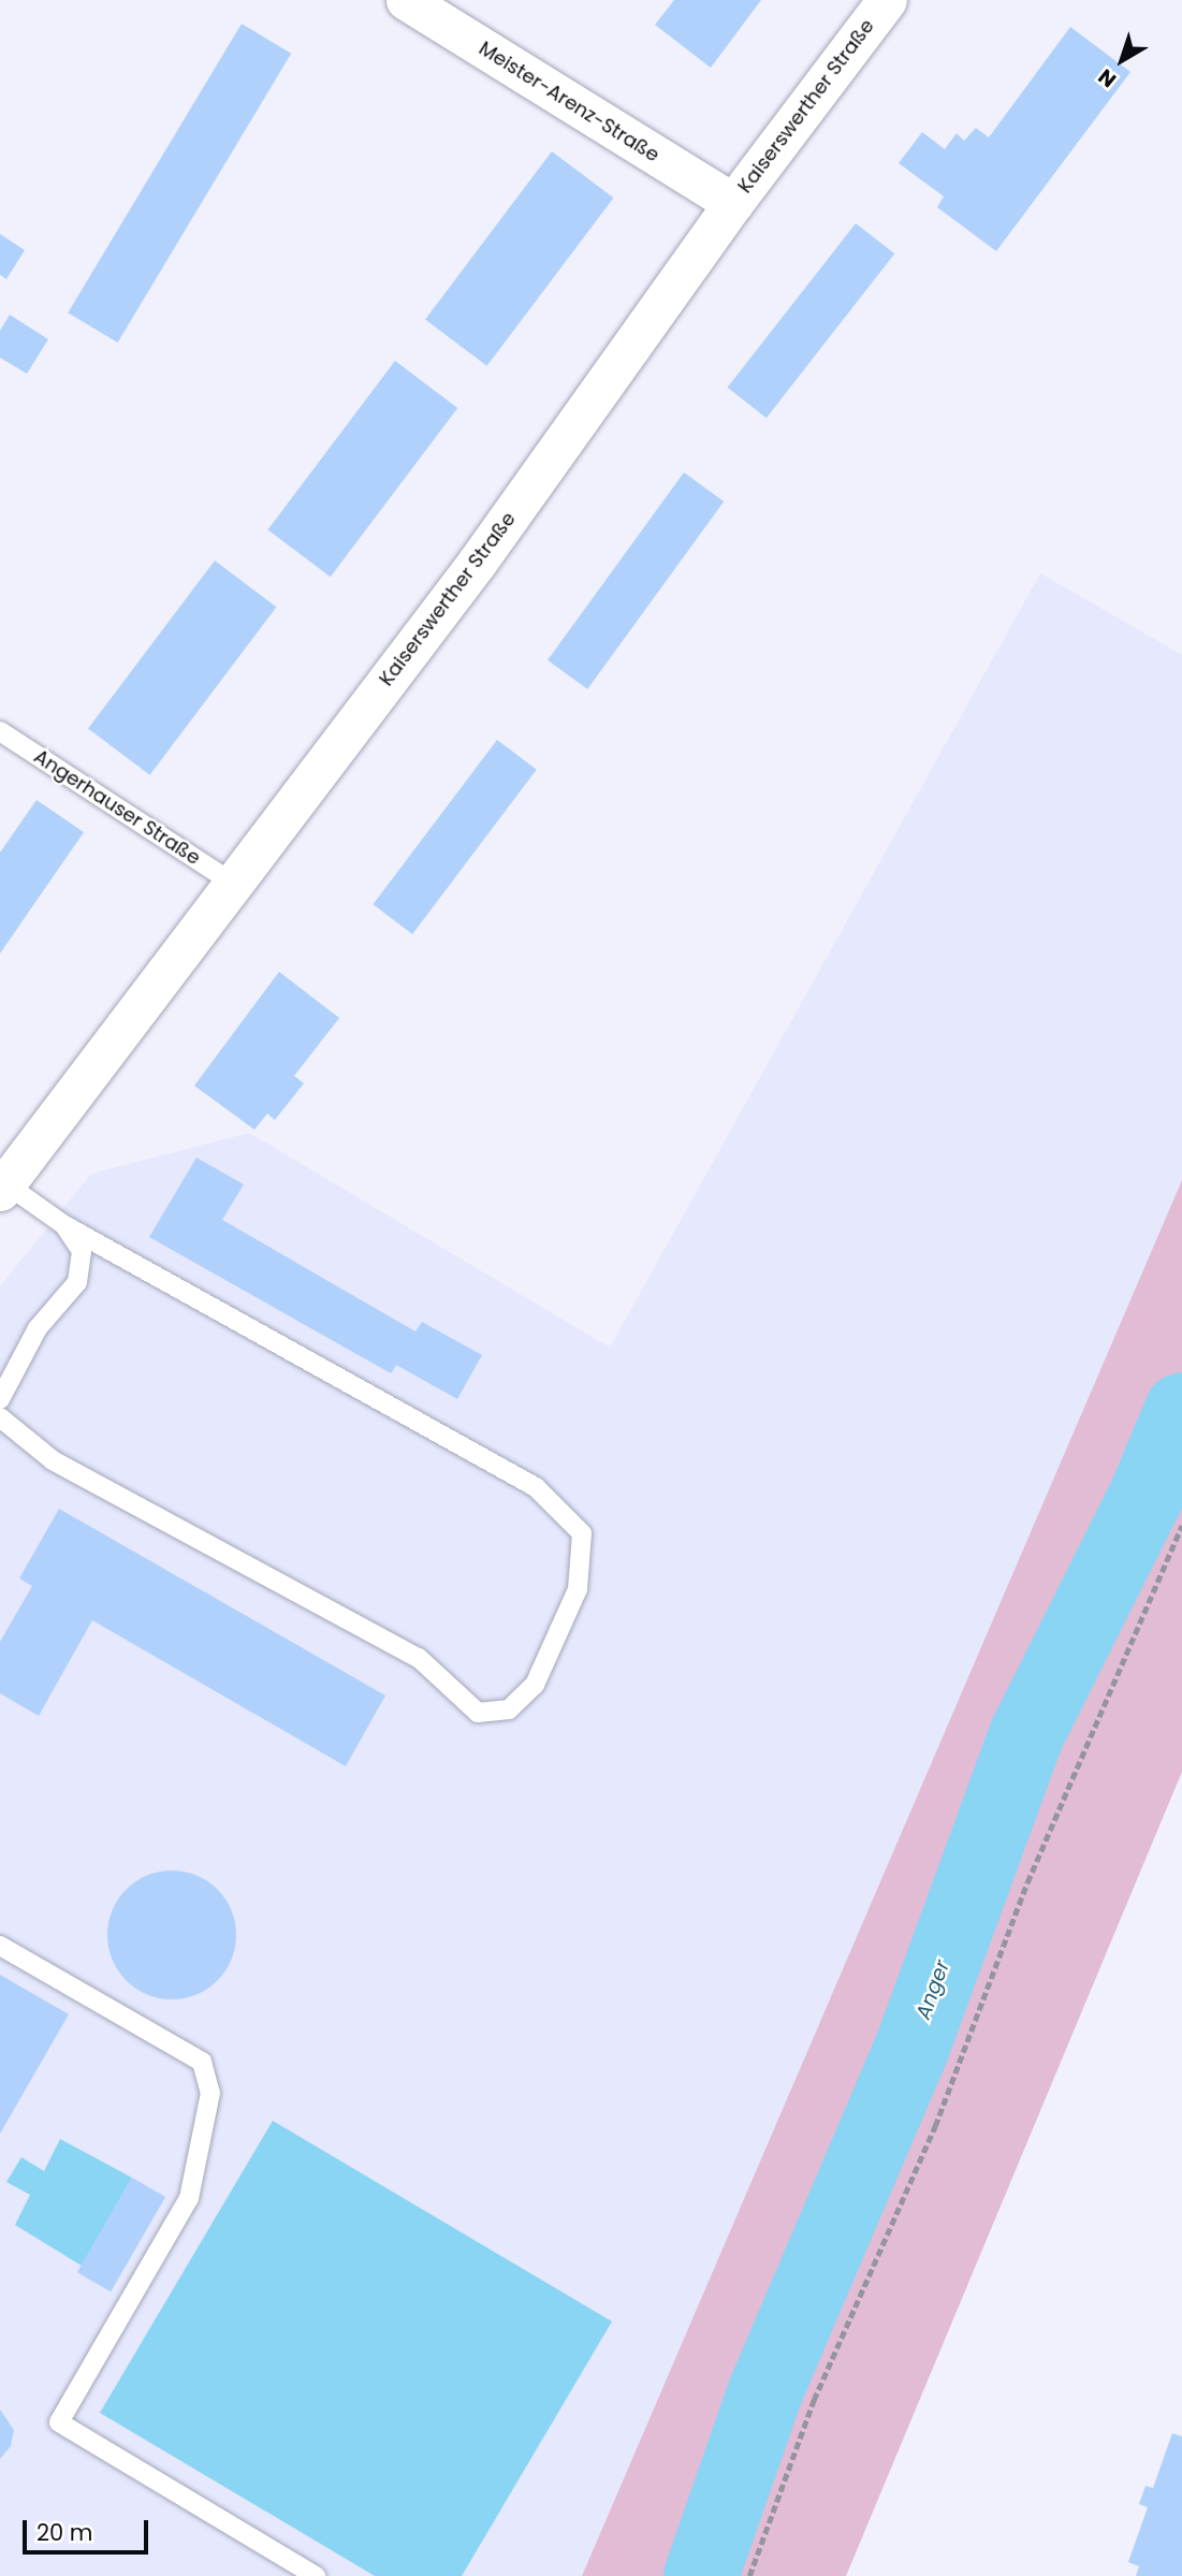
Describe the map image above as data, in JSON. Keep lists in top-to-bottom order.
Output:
{
  "streets": {
    "street": ["Meister-Arenz-Straße", "Kaiserswerther Straße"],
    "lane": ["Angerhauser Straße"]
  },
  "crossings": [
    ["Meister-Arenz-Straße", "Kaiserswerther Straße"],
    ["Kaiserswerther Straße", "Angerhauser Straße"]
  ],
  "water": ["Anger"],
  "scale_bar": "20 m",
  "north": "bottom left"
}
